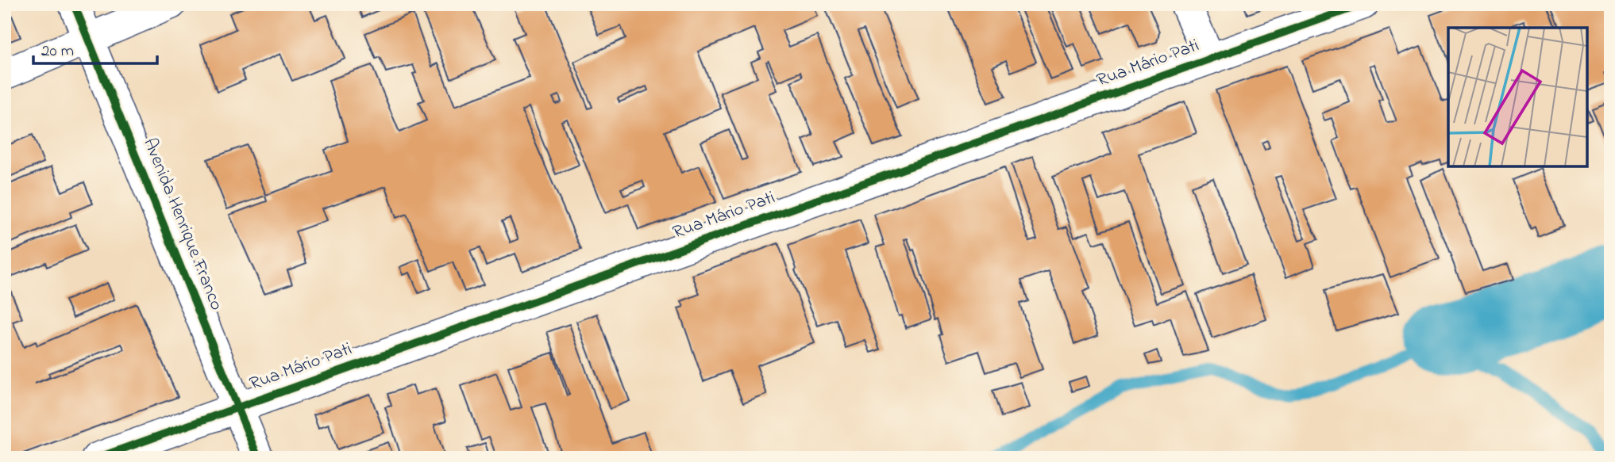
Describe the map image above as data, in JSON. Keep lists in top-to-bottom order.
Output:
{
  "streets": {
    "street": ["Rua Mário Pati", "Avenida Henrique Franco"]
  },
  "crossings": [
    ["Rua Mário Pati", "Avenida Henrique Franco"]
  ],
  "scale_bar": "20 m"
}
